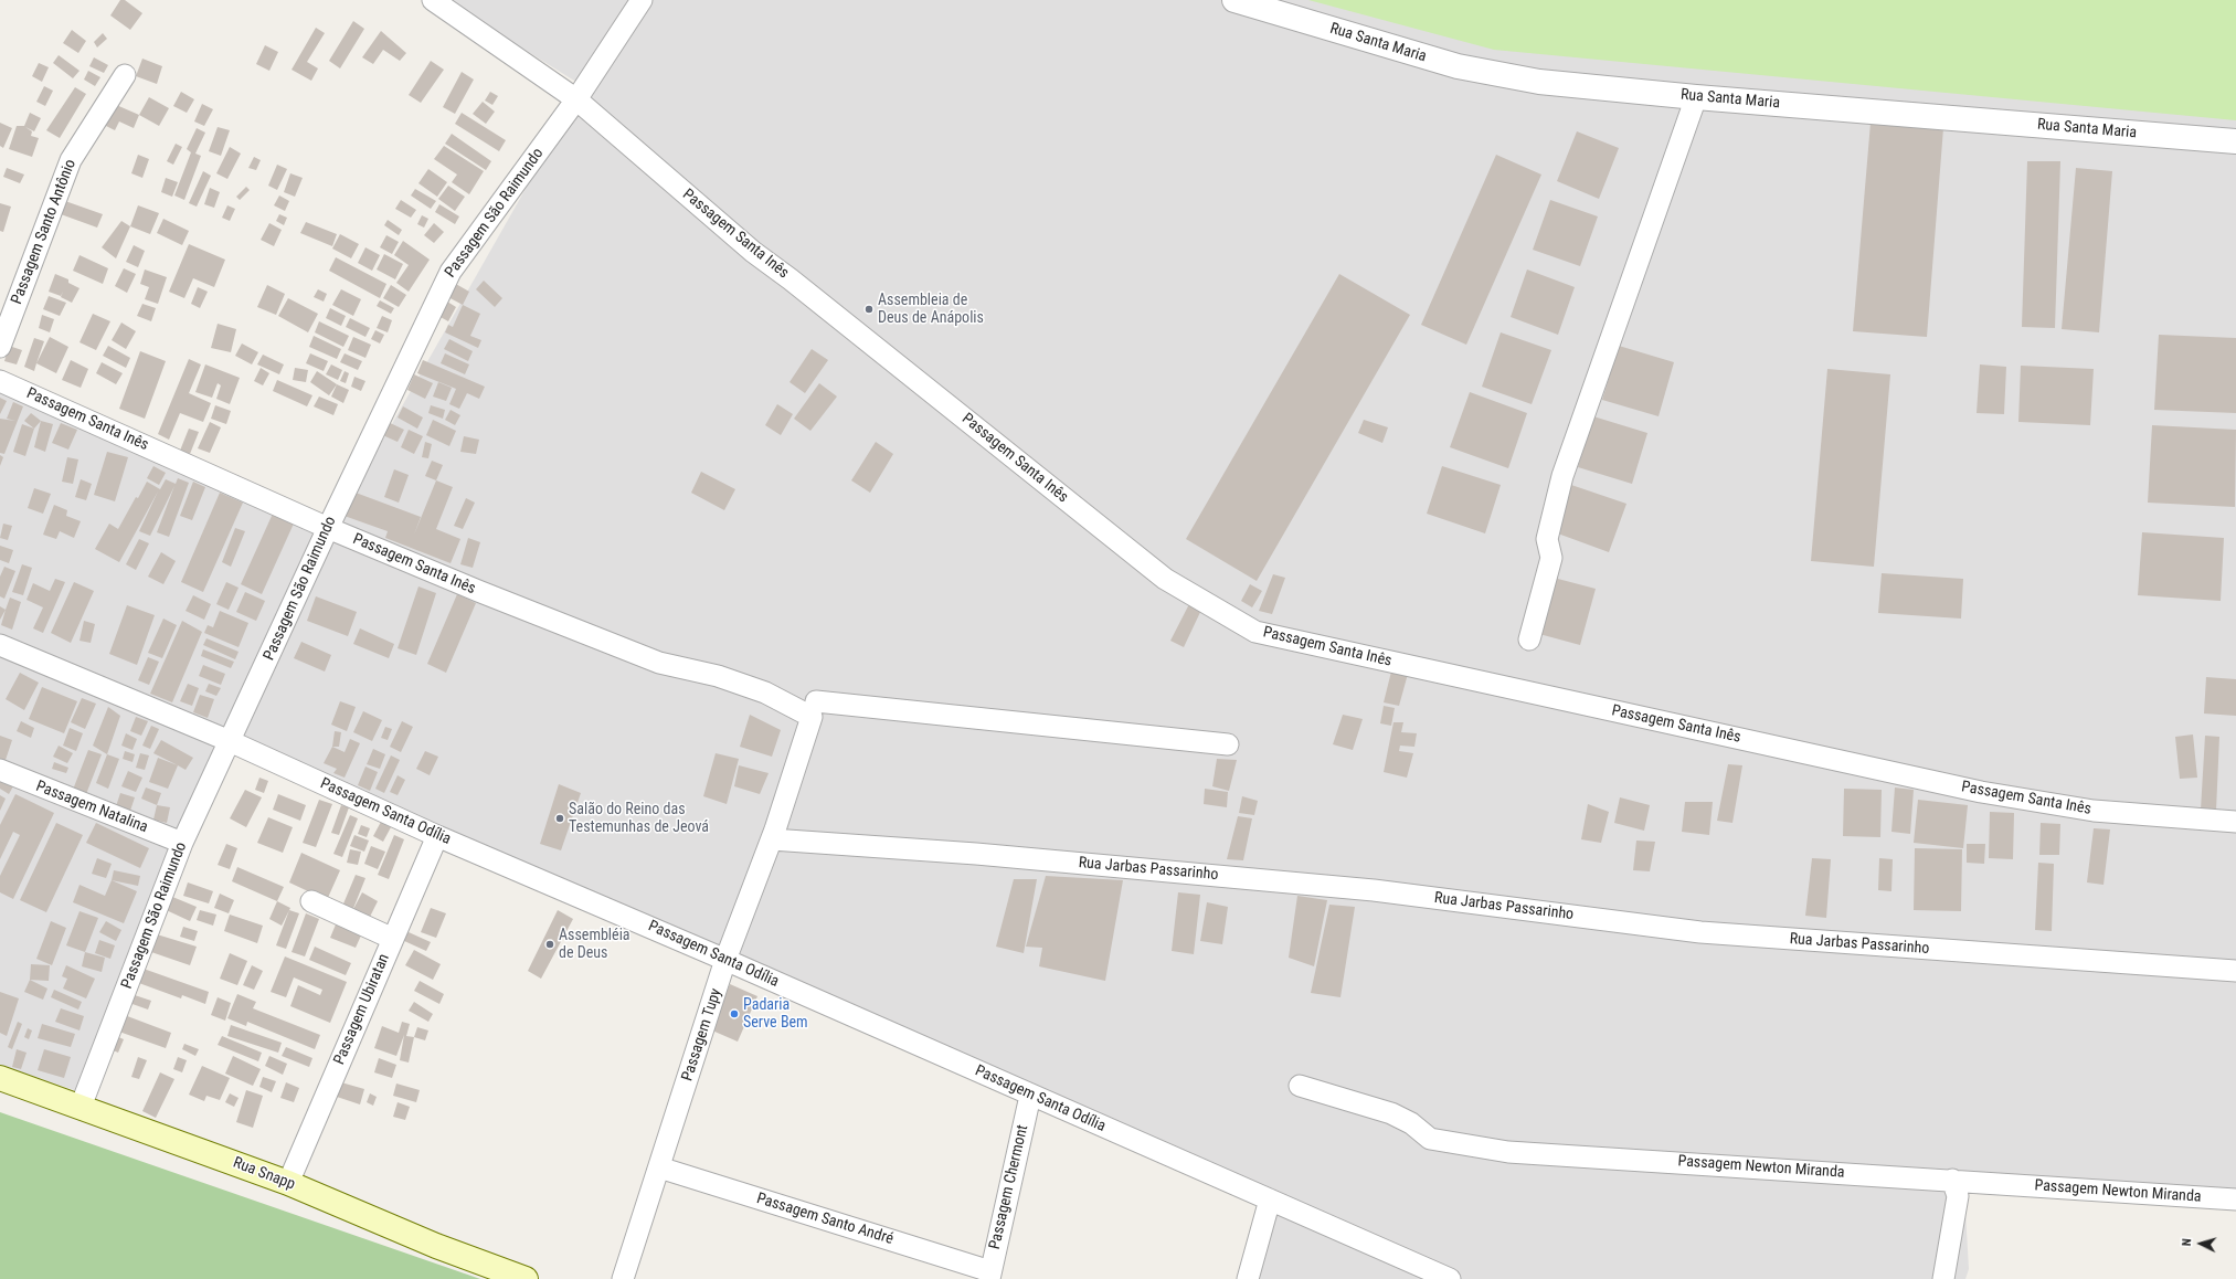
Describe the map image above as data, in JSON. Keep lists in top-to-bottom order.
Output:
{
  "streets": {
    "main road": ["Rua Snapp"],
    "street": [
      "Rua Santa Maria",
      "Passagem São Raimundo",
      "Passagem Santo Antônio",
      "Passagem Santa Inês",
      "Passagem Natalina",
      "Passagem Santa Odília",
      "Rua Jarbas Passarinho",
      "Passagem Ubiratan",
      "Passagem Tupy",
      "Passagem Newton Miranda",
      "Passagem Chermont",
      "Passagem Santo André"
    ]
  },
  "crossings": [
    ["Passagem São Raimundo", "Passagem Santa Inês"],
    ["Passagem São Raimundo", "Passagem Natalina"],
    ["Passagem São Raimundo", "Passagem Santa Odília"],
    ["Passagem São Raimundo", "Rua Snapp"],
    ["Passagem Santa Inês", "Passagem Tupy"],
    ["Passagem Santa Odília", "Passagem Ubiratan"],
    ["Passagem Santa Odília", "Passagem Tupy"],
    ["Passagem Santa Odília", "Passagem Chermont"],
    ["Rua Jarbas Passarinho", "Passagem Tupy"],
    ["Passagem Ubiratan", "Rua Snapp"],
    ["Passagem Tupy", "Passagem Santo André"],
    ["Passagem Chermont", "Passagem Santo André"]
  ],
  "places": [
    "Assembleia de Deus de Anápolis",
    "Salão do Reino das Testemunhas de Jeová",
    "Assembléia de Deus",
    "Padaria Serve Bem"
  ],
  "north": "left"
}
